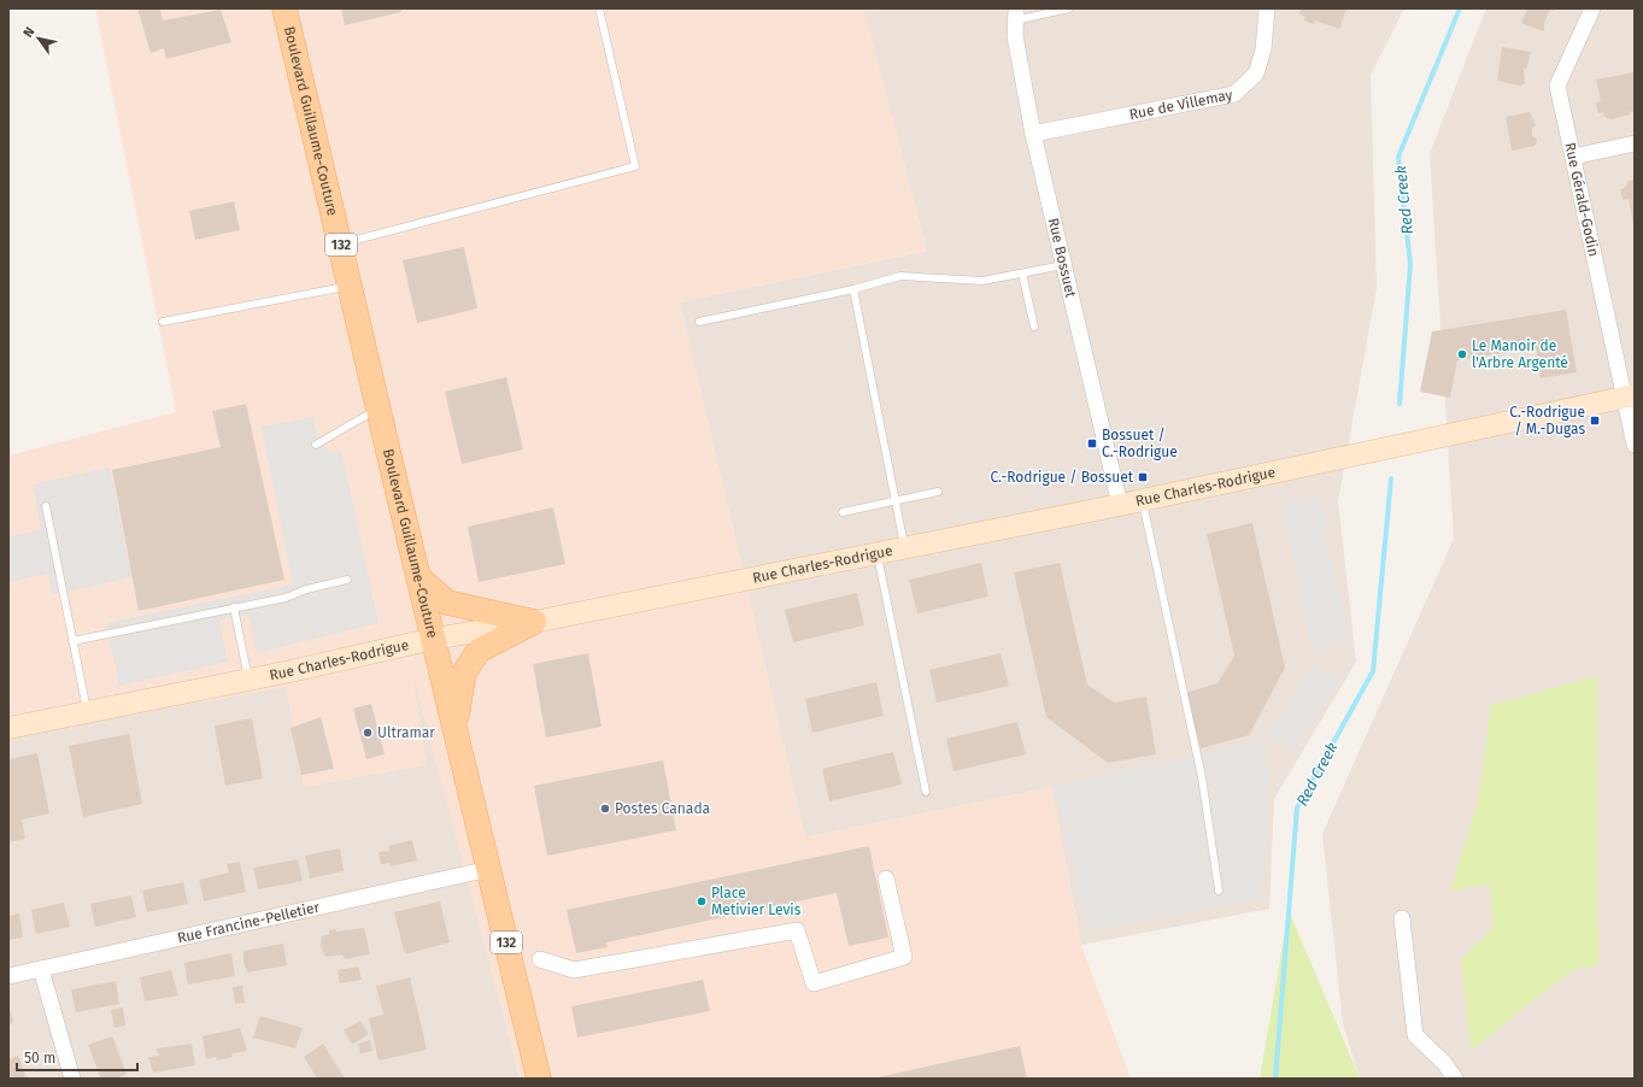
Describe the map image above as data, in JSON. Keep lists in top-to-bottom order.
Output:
{
  "streets": {
    "main road": ["Boulevard Guillaume-Couture", "132"],
    "street": [
      "Rue de Villemay",
      "Rue Gérald-Godin",
      "Rue Bossuet",
      "Rue Charles-Rodrigue",
      "Rue Francine-Pelletier"
    ]
  },
  "crossings": [
    ["Rue de Villemay", "Rue Bossuet"],
    ["Boulevard Guillaume-Couture", "Rue Charles-Rodrigue"],
    ["Boulevard Guillaume-Couture", "Rue Francine-Pelletier"],
    ["Rue Gérald-Godin", "Rue Charles-Rodrigue"],
    ["Rue Bossuet", "Rue Charles-Rodrigue"]
  ],
  "water": ["Red Creek"],
  "places": {
    "other": [
      "Le Manoir de l'Arbre Argenté",
      "Ultramar",
      "Postes Canada",
      "Place Metivier Levis"
    ],
    "transit": ["C.-Rodrigue / M.-Dugas", "Bossuet / C.-Rodrigue", "C.-Rodrigue / Bossuet"]
  },
  "scale_bar": "50 m",
  "north": "top left"
}
